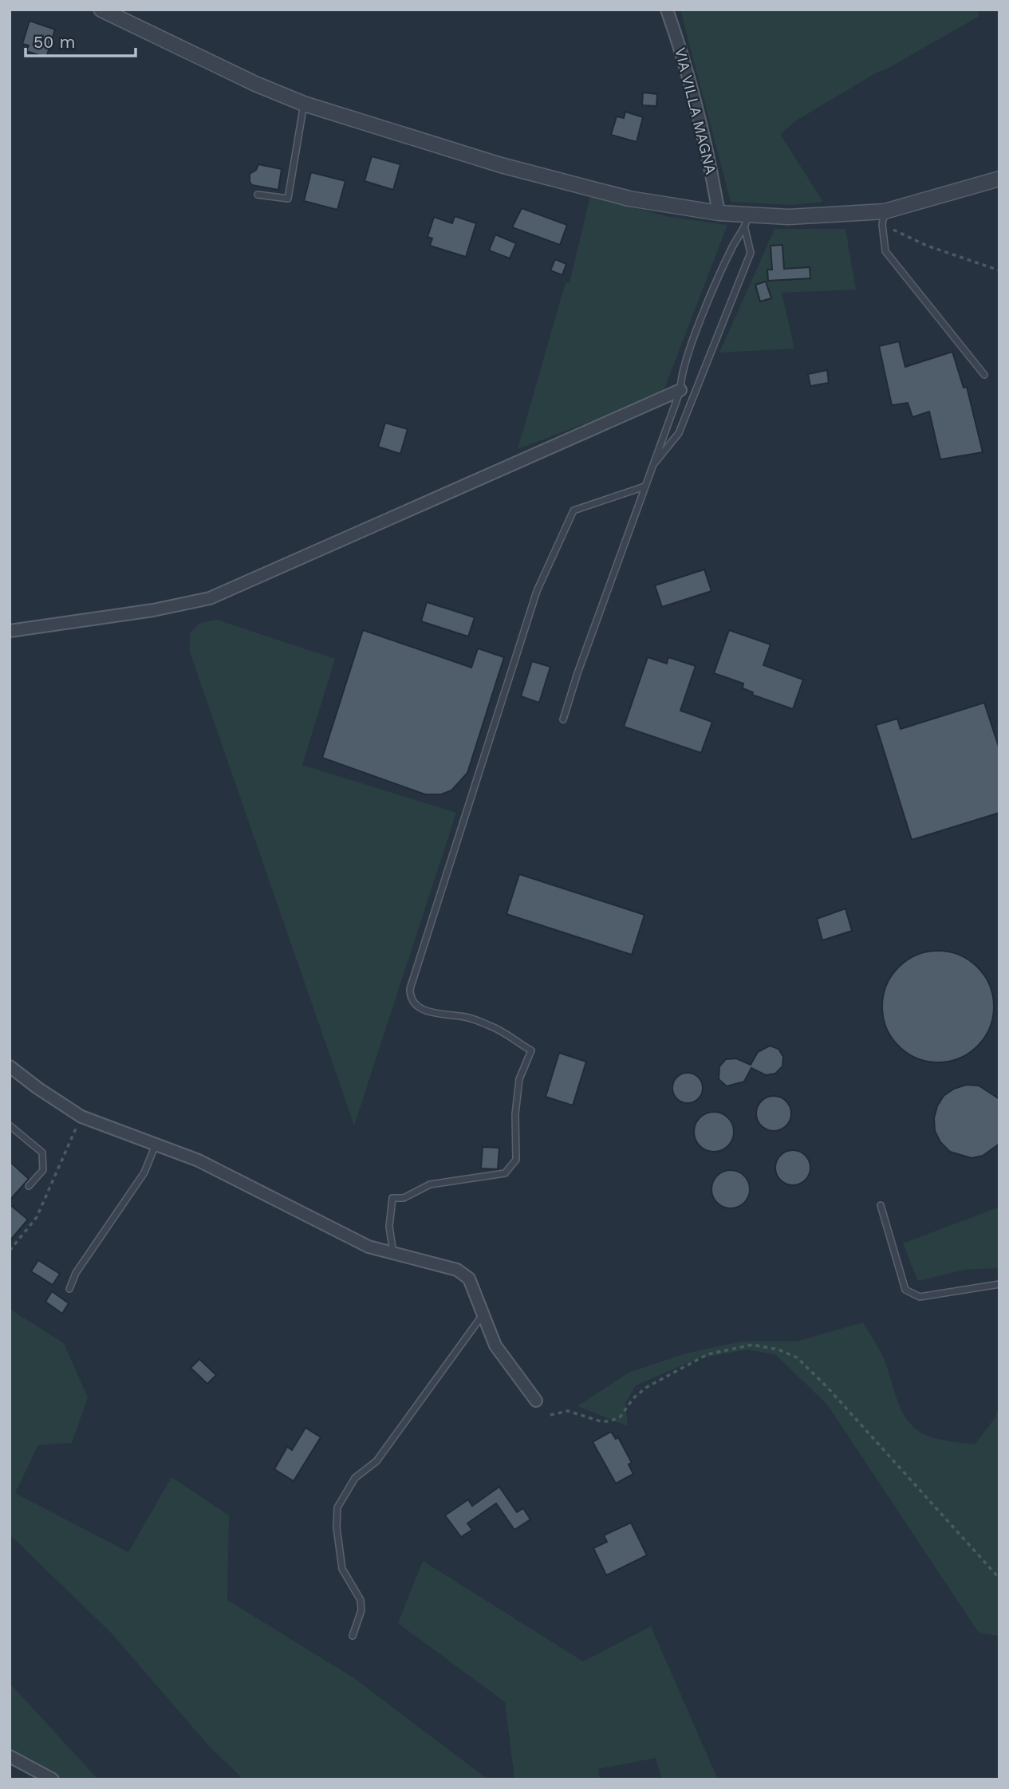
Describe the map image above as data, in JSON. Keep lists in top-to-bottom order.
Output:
{
  "streets": {
    "street": ["VIA VILLA MAGNA"]
  },
  "scale_bar": "50 m"
}
